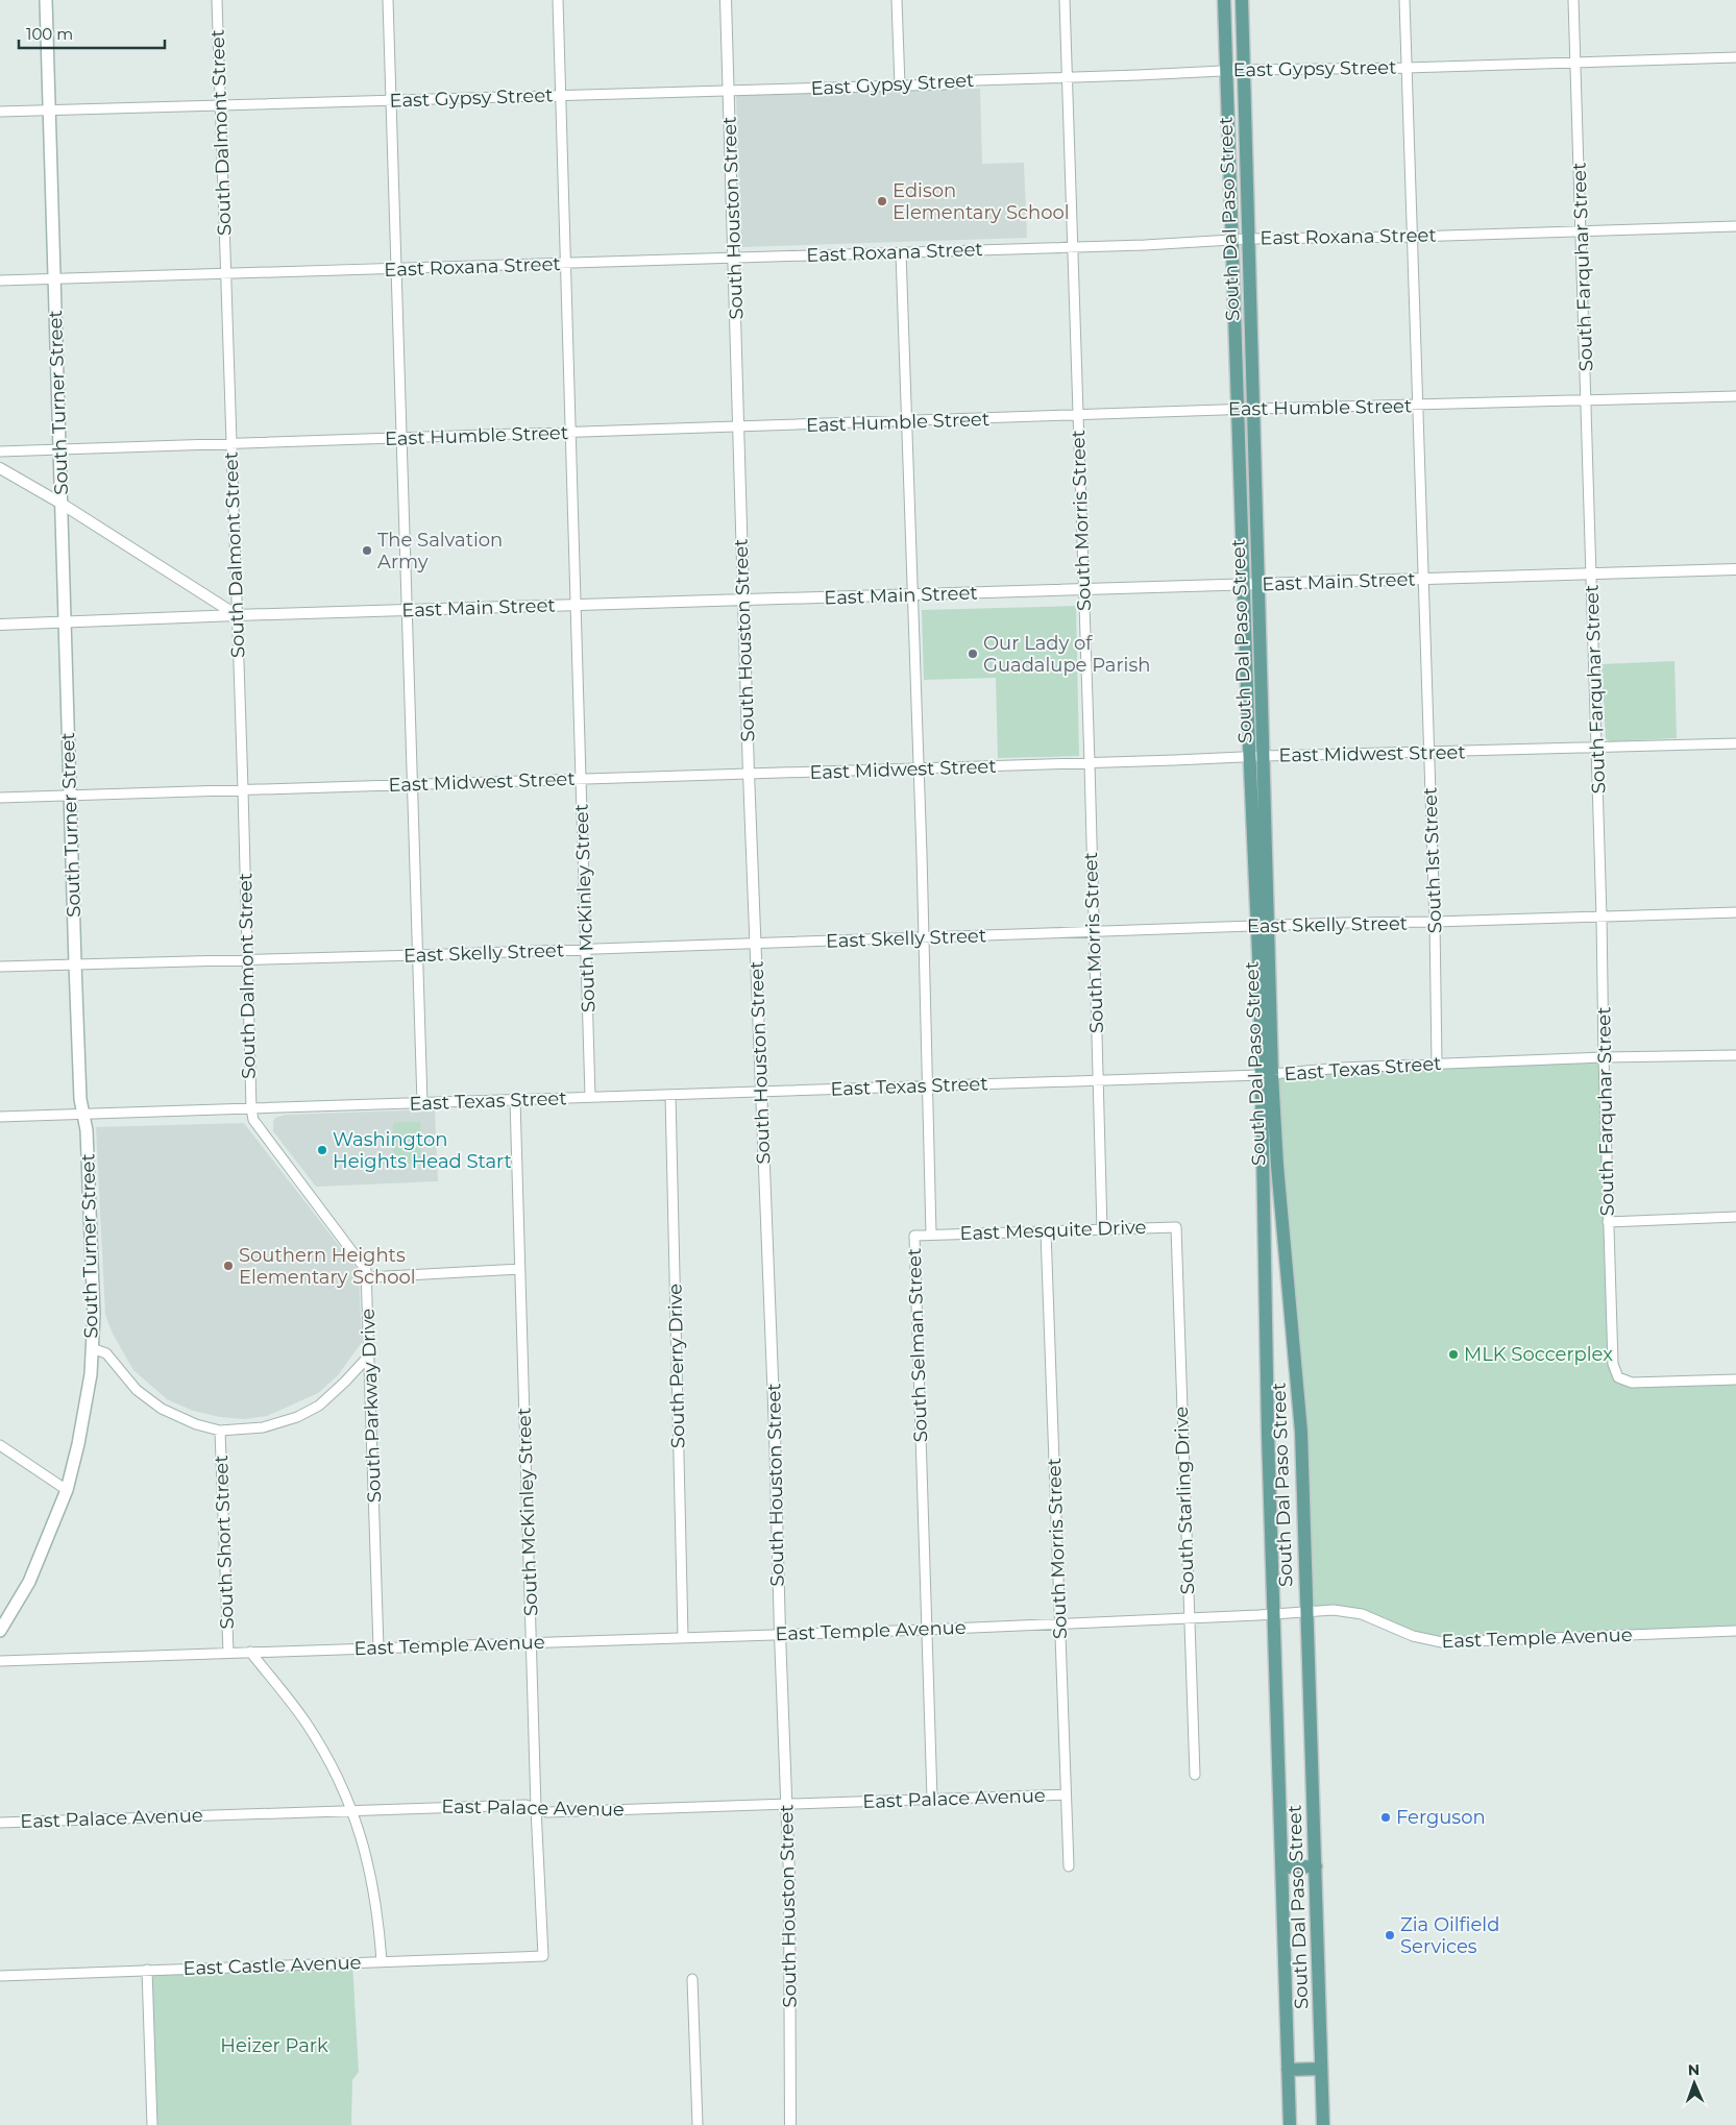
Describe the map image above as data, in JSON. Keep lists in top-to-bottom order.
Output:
{
  "streets": {
    "main road": ["South Dal Paso Street", "South Turner Street"],
    "street": [
      "East Gypsy Street",
      "South Dalmont Street",
      "South Houston Street",
      "East Roxana Street",
      "South Farquhar Street",
      "East Humble Street",
      "South Morris Street",
      "East Main Street",
      "East Midwest Street",
      "South 1st Street",
      "South McKinley Street",
      "East Skelly Street",
      "East Texas Street",
      "East Mesquite Drive",
      "South Selman Street",
      "South Perry Drive",
      "South Parkway Drive",
      "South Starling Drive",
      "South Short Street",
      "East Temple Avenue",
      "East Palace Avenue",
      "East Castle Avenue"
    ]
  },
  "crossings": [
    ["East Gypsy Street", "South Dalmont Street"],
    ["East Gypsy Street", "South Houston Street"],
    ["East Gypsy Street", "South Dal Paso Street"],
    ["East Gypsy Street", "South Farquhar Street"],
    ["East Gypsy Street", "South Turner Street"],
    ["East Gypsy Street", "South Morris Street"],
    ["East Gypsy Street", "South 1st Street"],
    ["East Gypsy Street", "South McKinley Street"],
    ["South Dalmont Street", "East Roxana Street"],
    ["South Dalmont Street", "East Humble Street"],
    ["South Dalmont Street", "East Main Street"],
    ["South Dalmont Street", "East Midwest Street"],
    ["South Dalmont Street", "East Skelly Street"],
    ["South Dalmont Street", "East Texas Street"],
    ["South Dalmont Street", "South Parkway Drive"],
    ["South Houston Street", "East Roxana Street"],
    ["South Houston Street", "East Humble Street"],
    ["South Houston Street", "East Main Street"],
    ["South Houston Street", "East Midwest Street"],
    ["South Houston Street", "East Skelly Street"],
    ["South Houston Street", "East Texas Street"],
    ["South Houston Street", "East Temple Avenue"],
    ["South Houston Street", "East Palace Avenue"],
    ["South Dal Paso Street", "East Roxana Street"],
    ["South Dal Paso Street", "East Humble Street"],
    ["South Dal Paso Street", "East Main Street"],
    ["South Dal Paso Street", "East Midwest Street"],
    ["South Dal Paso Street", "East Skelly Street"],
    ["South Dal Paso Street", "East Texas Street"],
    ["South Dal Paso Street", "East Temple Avenue"],
    ["East Roxana Street", "South Farquhar Street"],
    ["East Roxana Street", "South Turner Street"],
    ["East Roxana Street", "South Morris Street"],
    ["East Roxana Street", "South 1st Street"],
    ["East Roxana Street", "South McKinley Street"],
    ["East Roxana Street", "South Selman Street"],
    ["South Farquhar Street", "East Humble Street"],
    ["South Farquhar Street", "East Main Street"],
    ["South Farquhar Street", "East Midwest Street"],
    ["South Farquhar Street", "East Skelly Street"],
    ["South Farquhar Street", "East Texas Street"],
    ["South Turner Street", "East Humble Street"],
    ["South Turner Street", "East Main Street"],
    ["South Turner Street", "East Midwest Street"],
    ["South Turner Street", "East Skelly Street"],
    ["South Turner Street", "East Texas Street"],
    ["East Humble Street", "South Morris Street"],
    ["East Humble Street", "South 1st Street"],
    ["East Humble Street", "South McKinley Street"],
    ["East Humble Street", "South Selman Street"],
    ["South Morris Street", "East Main Street"],
    ["South Morris Street", "East Midwest Street"],
    ["South Morris Street", "East Skelly Street"],
    ["South Morris Street", "East Texas Street"],
    ["South Morris Street", "East Mesquite Drive"],
    ["South Morris Street", "East Temple Avenue"],
    ["South Morris Street", "East Palace Avenue"],
    ["East Main Street", "South 1st Street"],
    ["East Main Street", "South McKinley Street"],
    ["East Main Street", "South Selman Street"],
    ["East Midwest Street", "South 1st Street"],
    ["East Midwest Street", "South McKinley Street"],
    ["East Midwest Street", "South Selman Street"],
    ["South 1st Street", "East Skelly Street"],
    ["South 1st Street", "East Texas Street"],
    ["South McKinley Street", "East Skelly Street"],
    ["South McKinley Street", "East Texas Street"],
    ["South McKinley Street", "East Temple Avenue"],
    ["South McKinley Street", "East Palace Avenue"],
    ["South McKinley Street", "East Castle Avenue"],
    ["East Skelly Street", "South Selman Street"],
    ["East Texas Street", "South Selman Street"],
    ["East Texas Street", "South Perry Drive"],
    ["East Texas Street", "South Parkway Drive"],
    ["East Mesquite Drive", "South Selman Street"],
    ["East Mesquite Drive", "South Starling Drive"],
    ["South Selman Street", "East Temple Avenue"],
    ["South Selman Street", "East Palace Avenue"],
    ["South Perry Drive", "East Temple Avenue"],
    ["South Parkway Drive", "East Temple Avenue"],
    ["South Starling Drive", "East Temple Avenue"],
    ["South Short Street", "East Temple Avenue"]
  ],
  "parks": ["Heizer Park"],
  "places": [
    "Edison Elementary School",
    "The Salvation Army",
    "Our Lady of Guadalupe Parish",
    "Washington Heights Head Start",
    "Southern Heights Elementary School",
    "MLK Soccerplex",
    "Ferguson",
    "Zia Oilfield Services"
  ],
  "scale_bar": "100 m",
  "north": "top"
}
